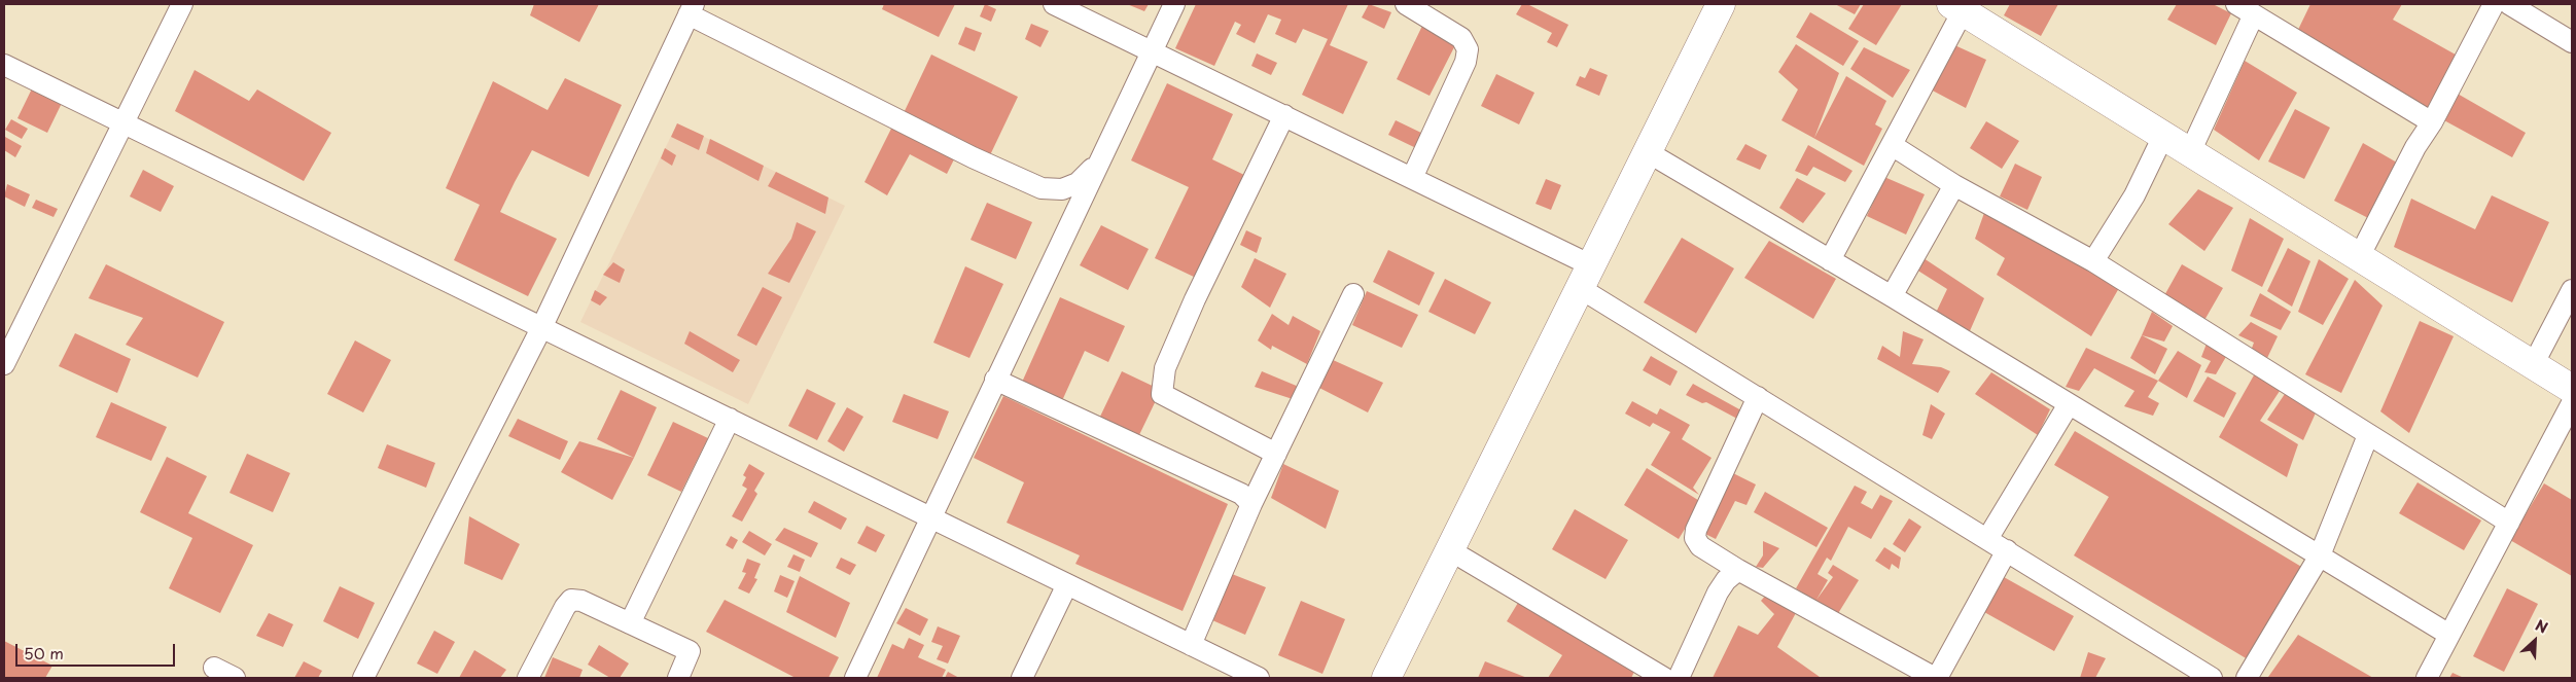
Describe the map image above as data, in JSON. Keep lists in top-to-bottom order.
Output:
{
  "scale_bar": "50 m",
  "north": "top right"
}
